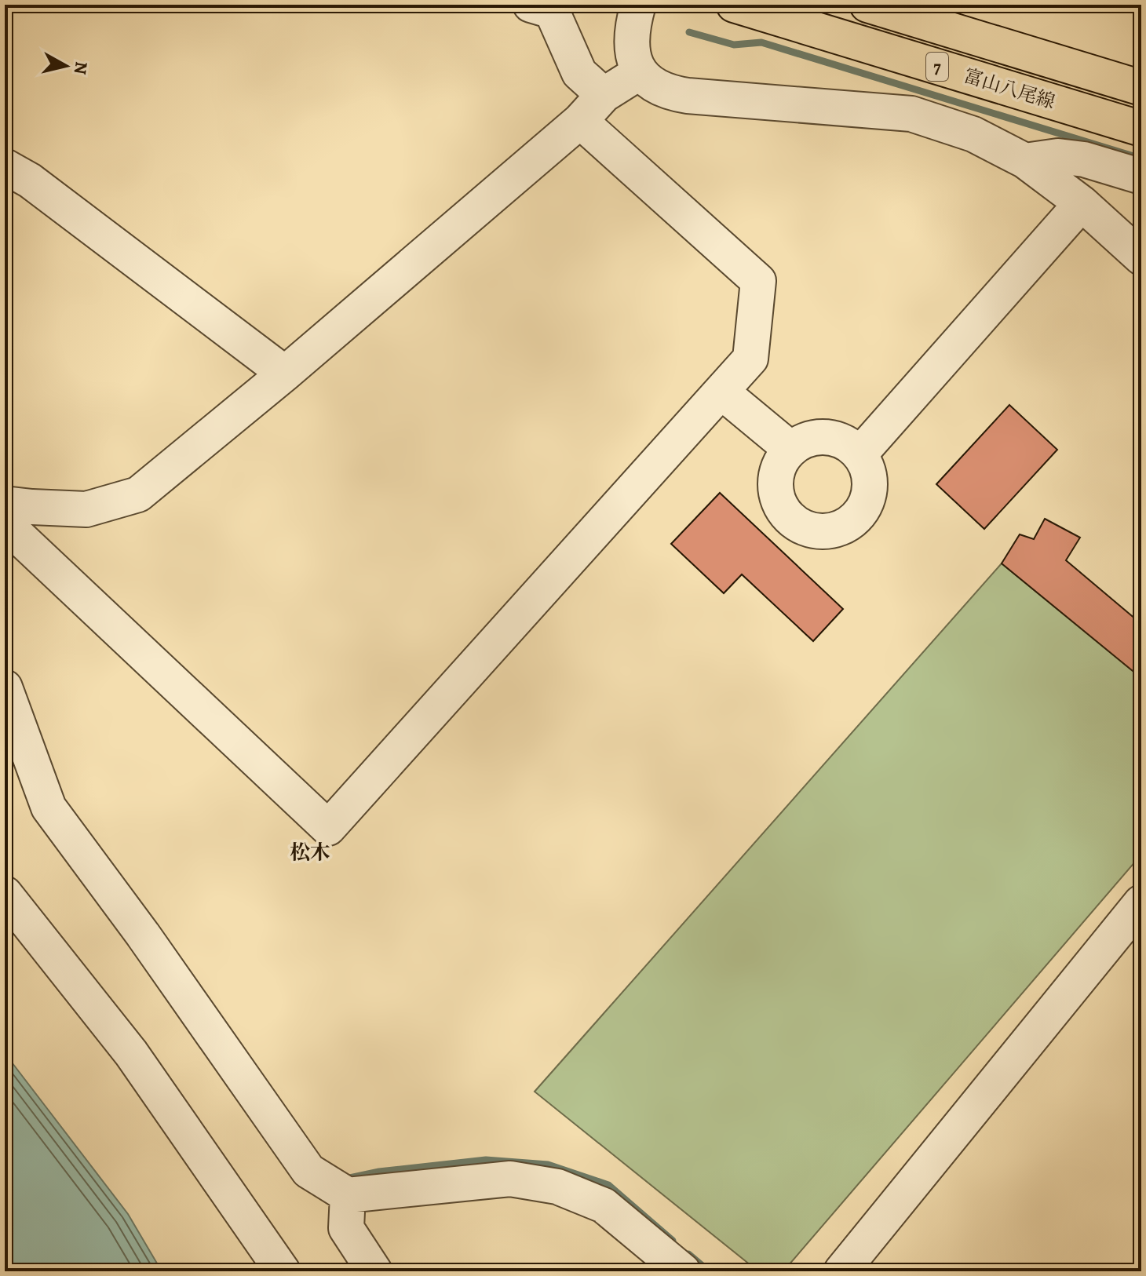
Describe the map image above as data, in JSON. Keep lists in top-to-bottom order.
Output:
{
  "streets": {
    "main road": ["7", "富山八尾線"]
  },
  "districts": ["松木"],
  "north": "right"
}
